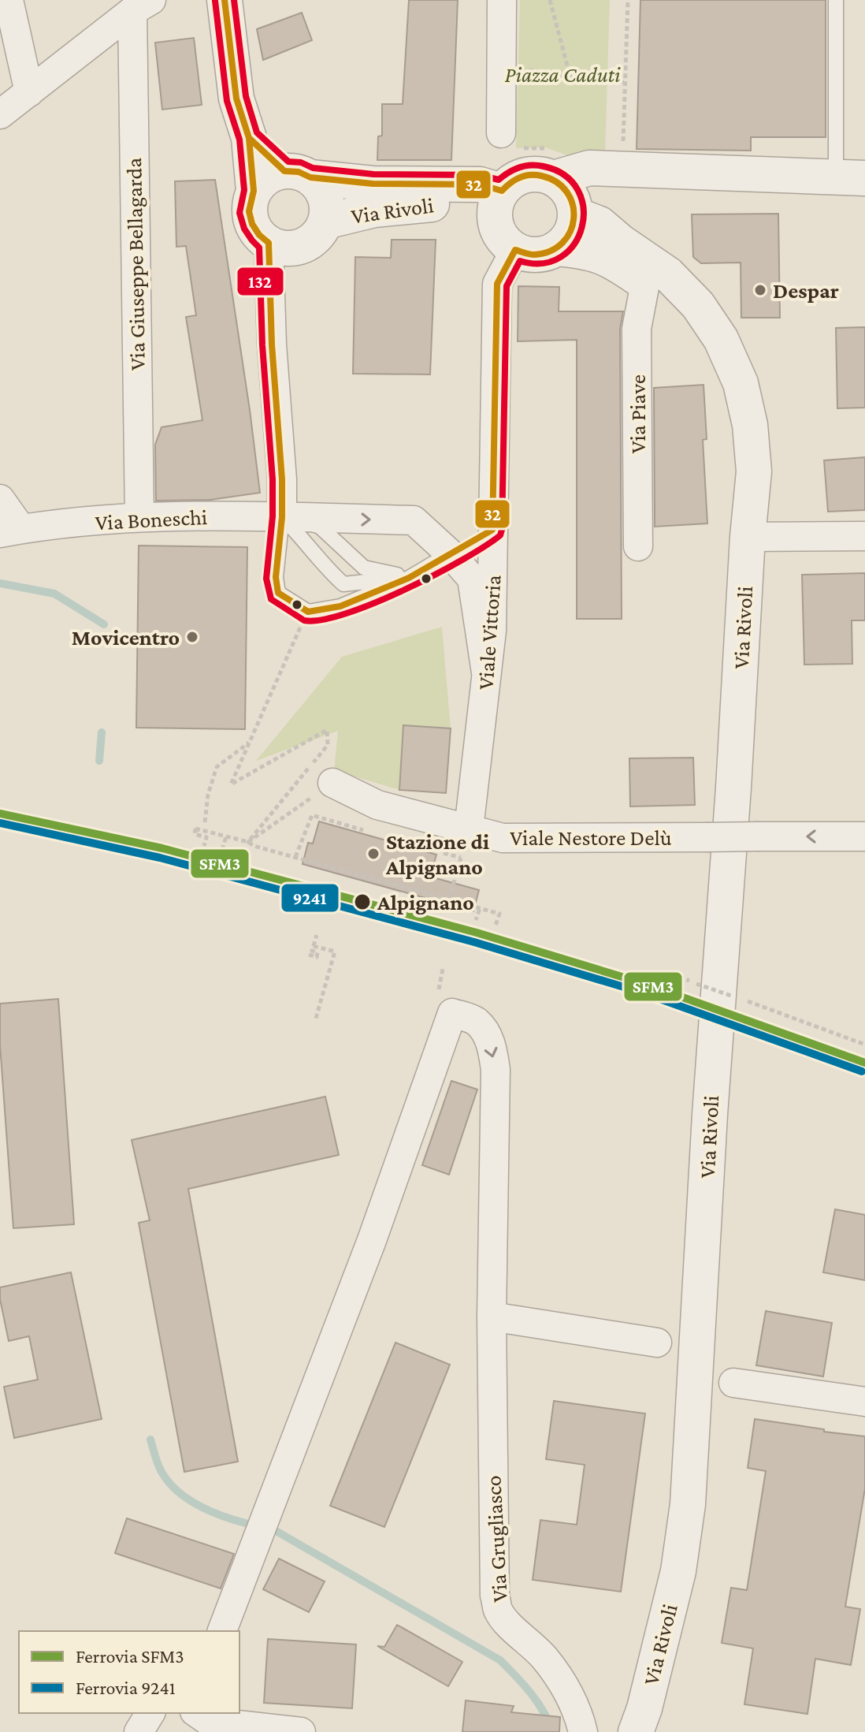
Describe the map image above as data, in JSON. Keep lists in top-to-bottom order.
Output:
{
  "streets": {
    "street": [
      "Via Rivoli",
      "Via Giuseppe Bellagarda",
      "Via Piave",
      "Via Boneschi",
      "Viale Vittoria",
      "Viale Nestore Delù",
      "Via Grugliasco"
    ]
  },
  "crossings": [
    ["Via Rivoli", "Via Piave"],
    ["Via Rivoli", "Viale Vittoria"],
    ["Via Giuseppe Bellagarda", "Via Boneschi"],
    ["Via Boneschi", "Viale Vittoria"],
    ["Viale Vittoria", "Viale Nestore Delù"]
  ],
  "one_way": ["Viale Nestore Delù"],
  "parks": ["Piazza Caduti"],
  "places": [
    "Despar",
    "Movicentro",
    "Stazione di Alpignano",
    "Alpignano"
  ],
  "lines": [
    "transit line 32",
    "transit line 132",
    "rail line SFM3",
    "rail line 9241"
  ],
  "legend": ["Ferrovia SFM3", "Ferrovia 9241"]
}
